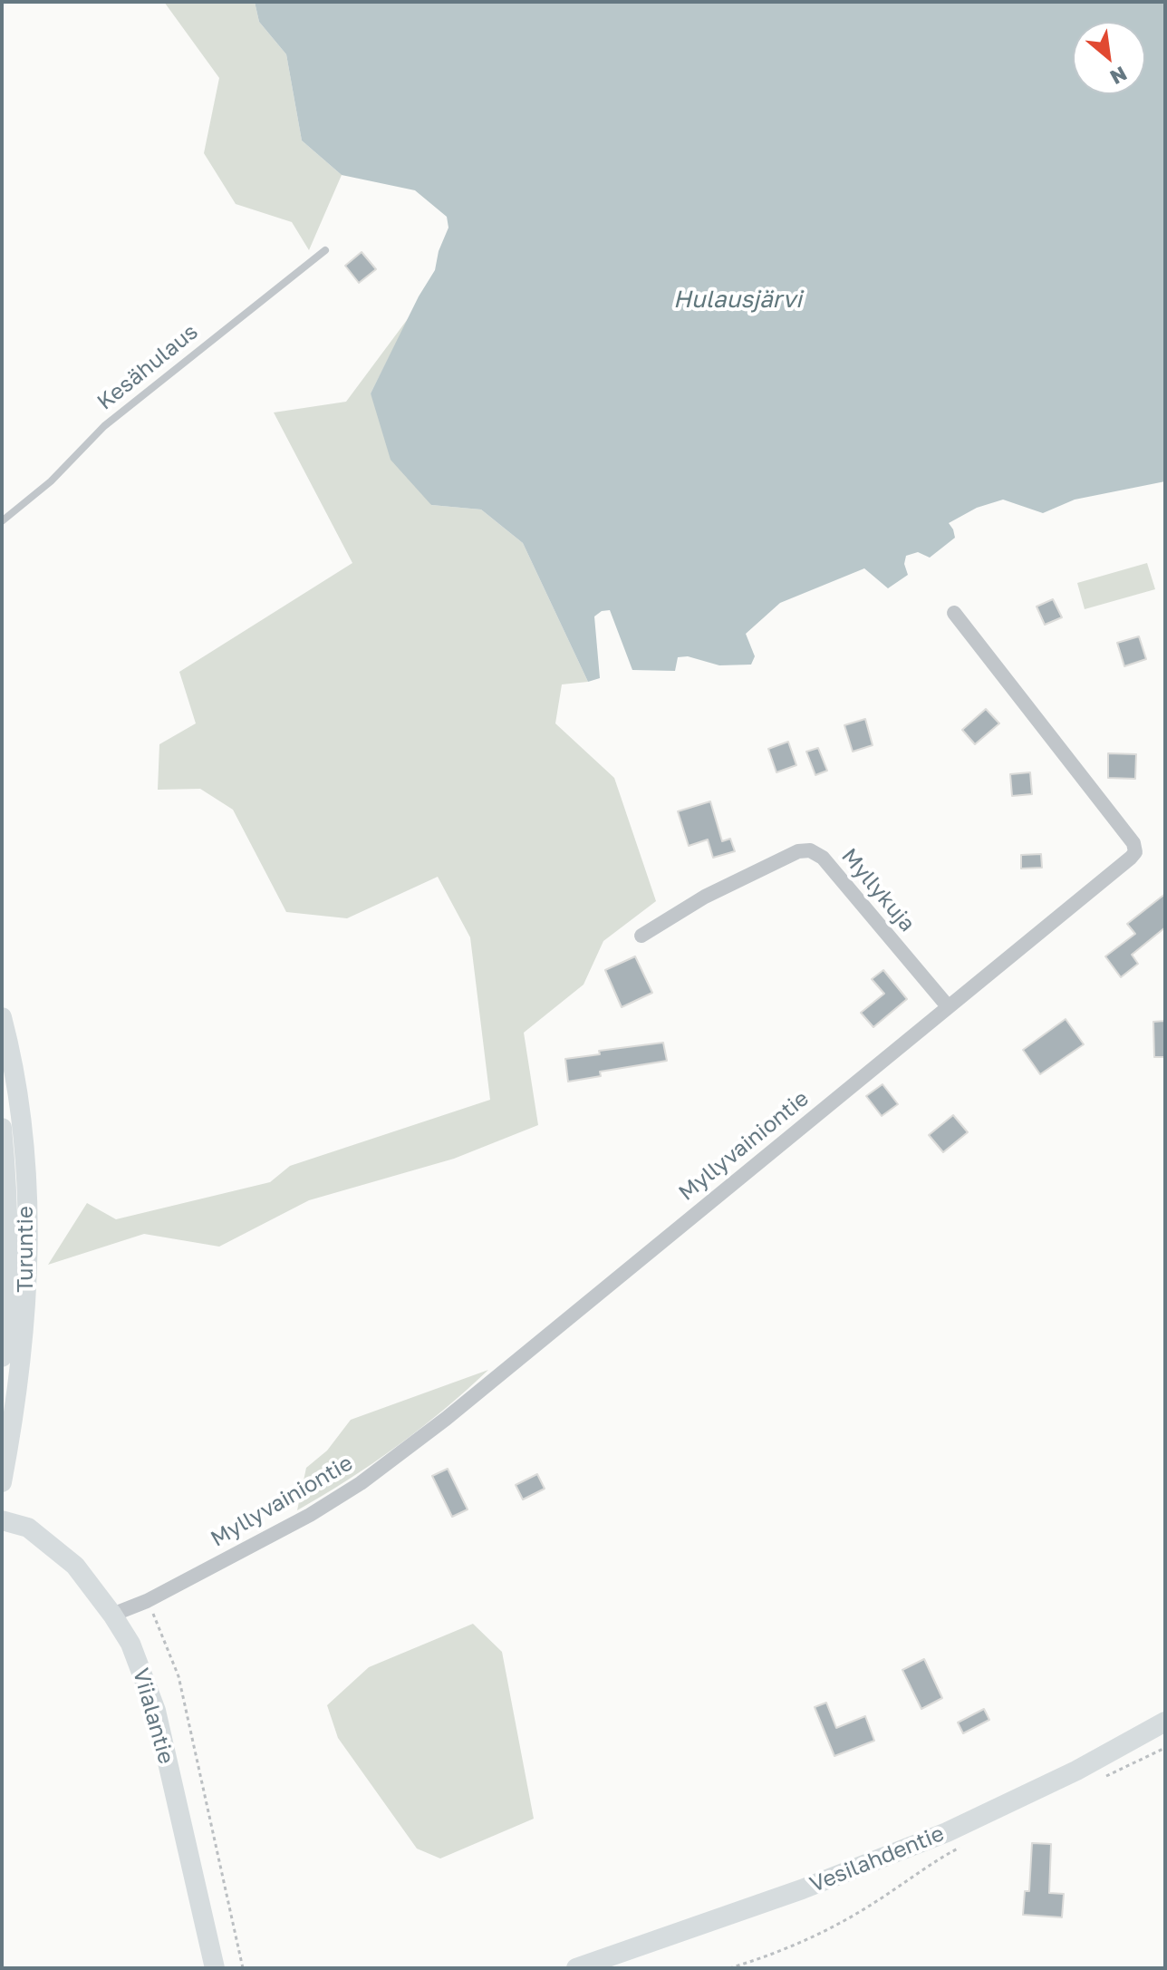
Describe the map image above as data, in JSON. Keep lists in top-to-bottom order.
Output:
{
  "streets": {
    "main road": ["Turuntie", "Viialantie", "Vesilahdentie"],
    "street": ["Myllykuja", "Myllyvainiontie"],
    "lane": ["Kesähulaus"]
  },
  "crossings": [
    ["Myllykuja", "Myllyvainiontie"],
    ["Myllyvainiontie", "Viialantie"]
  ],
  "water": ["Hulausjärvi"],
  "north": "bottom right"
}
